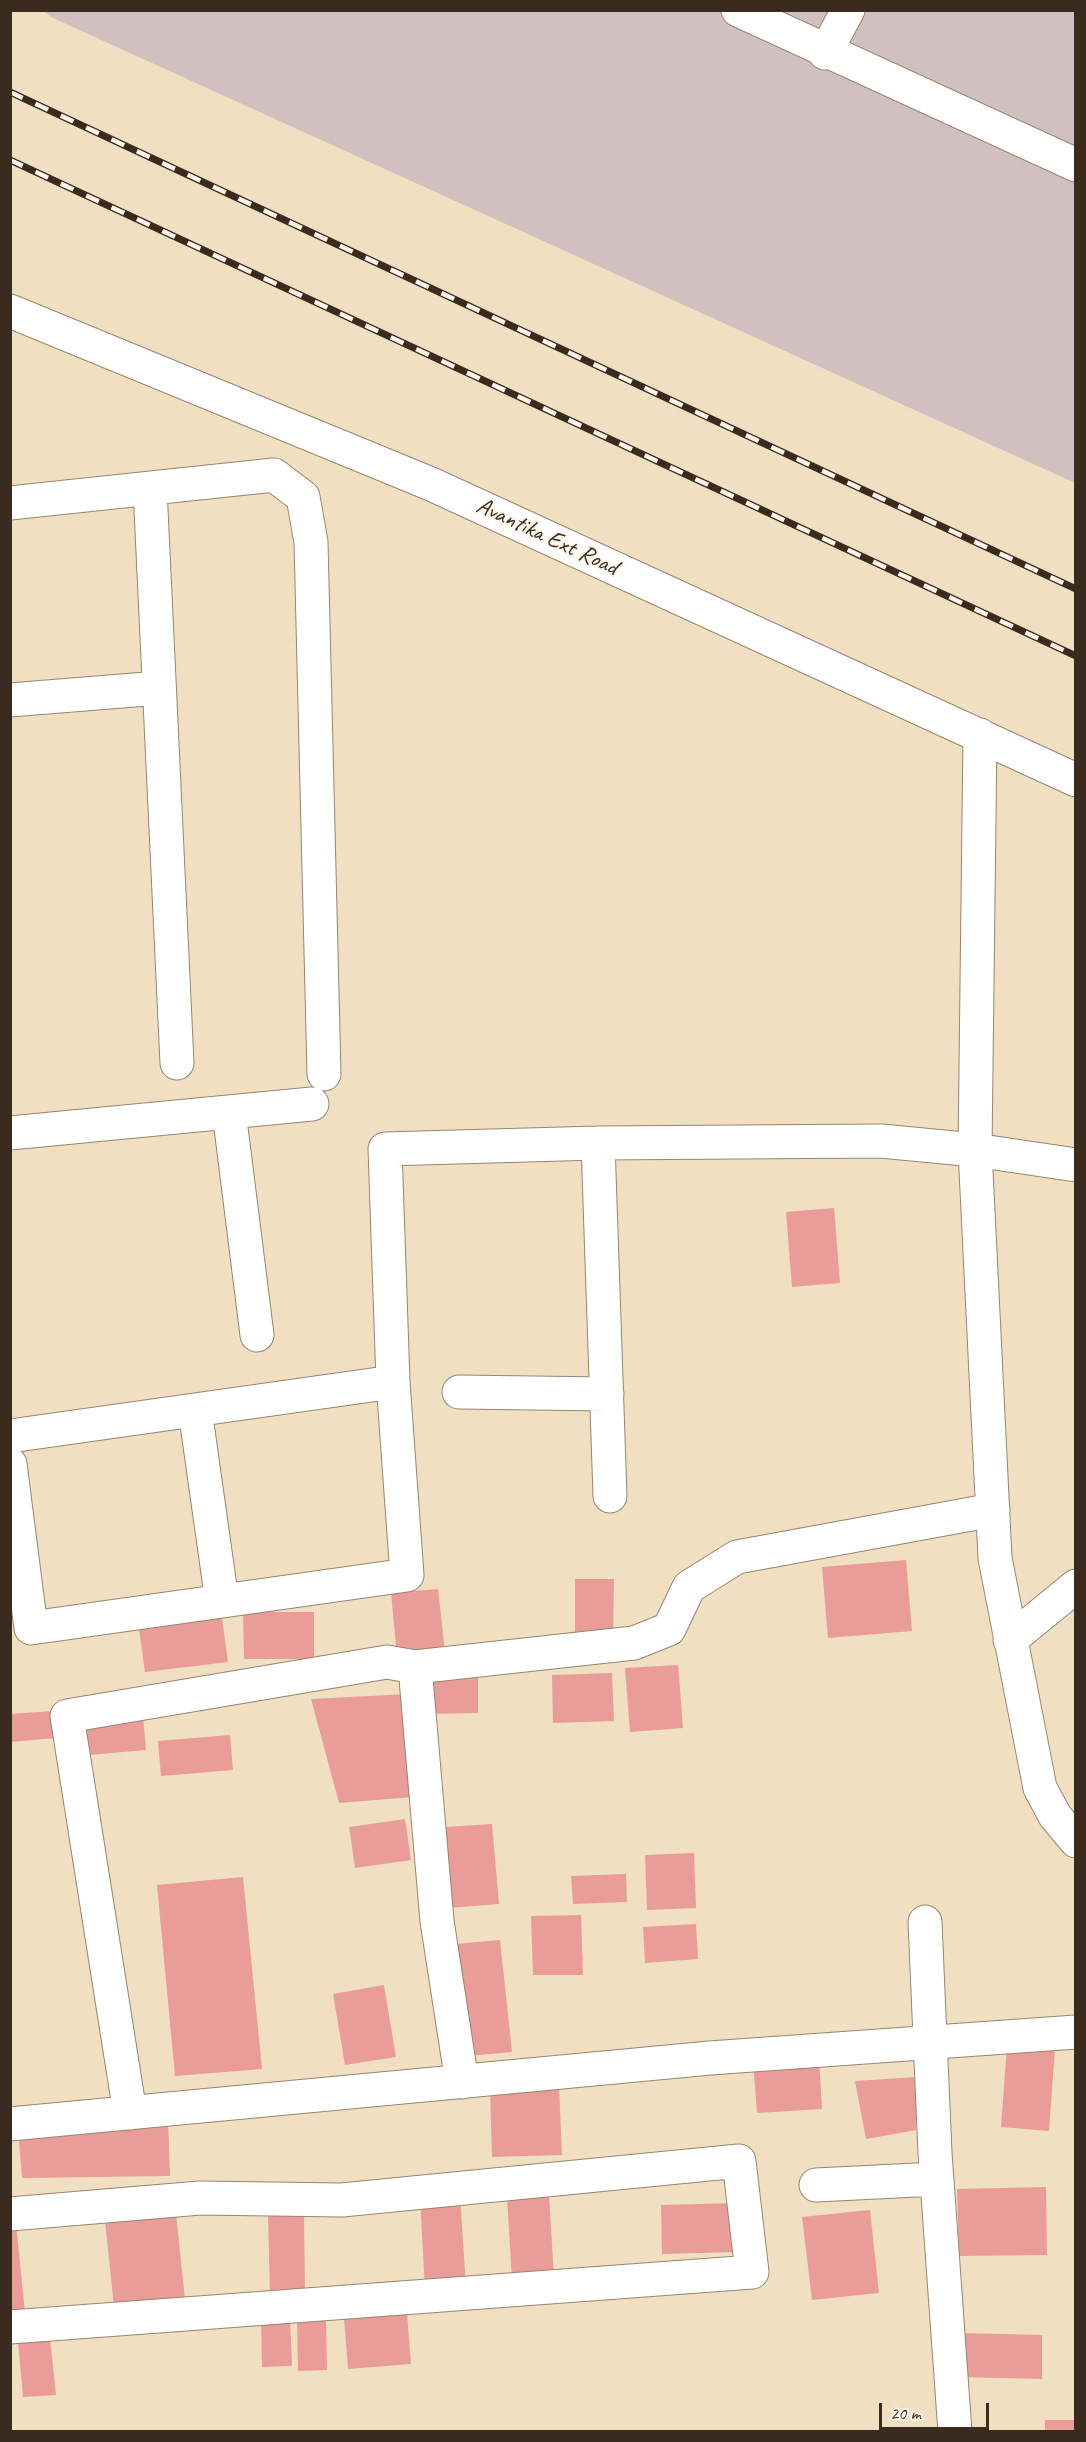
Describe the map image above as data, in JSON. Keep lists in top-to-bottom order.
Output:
{
  "streets": {
    "street": ["Avantika Ext Road"]
  },
  "scale_bar": "20 m"
}
